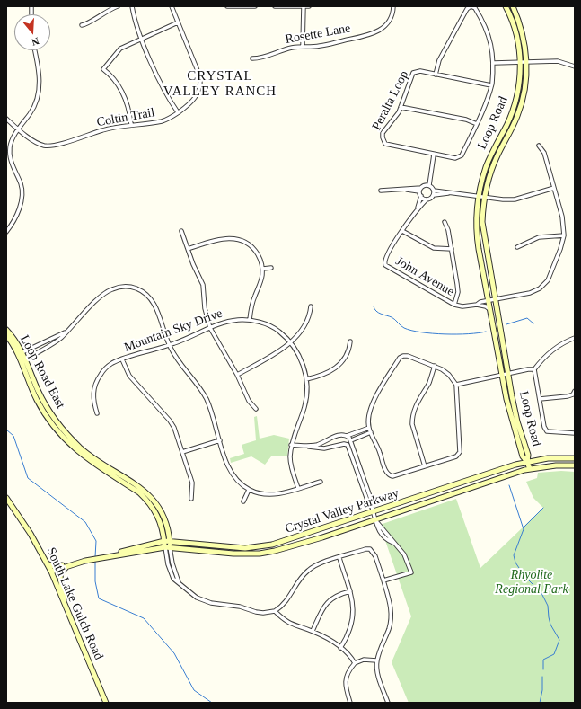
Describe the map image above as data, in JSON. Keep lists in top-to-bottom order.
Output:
{
  "streets": {
    "main road": [
      "Loop Road",
      "Loop Road East",
      "Crystal Valley Parkway",
      "South Lake Gulch Road"
    ],
    "street": [
      "Rosette Lane",
      "Peralta Loop",
      "Coltin Trail",
      "John Avenue",
      "Mountain Sky Drive"
    ]
  },
  "crossings": [
    ["Loop Road", "John Avenue"],
    ["Loop Road", "Crystal Valley Parkway"],
    ["Loop Road East", "Crystal Valley Parkway"],
    ["Crystal Valley Parkway", "South Lake Gulch Road"]
  ],
  "districts": ["CRYSTAL VALLEY RANCH"],
  "parks": ["Rhyolite Regional Park"],
  "north": "bottom"
}
